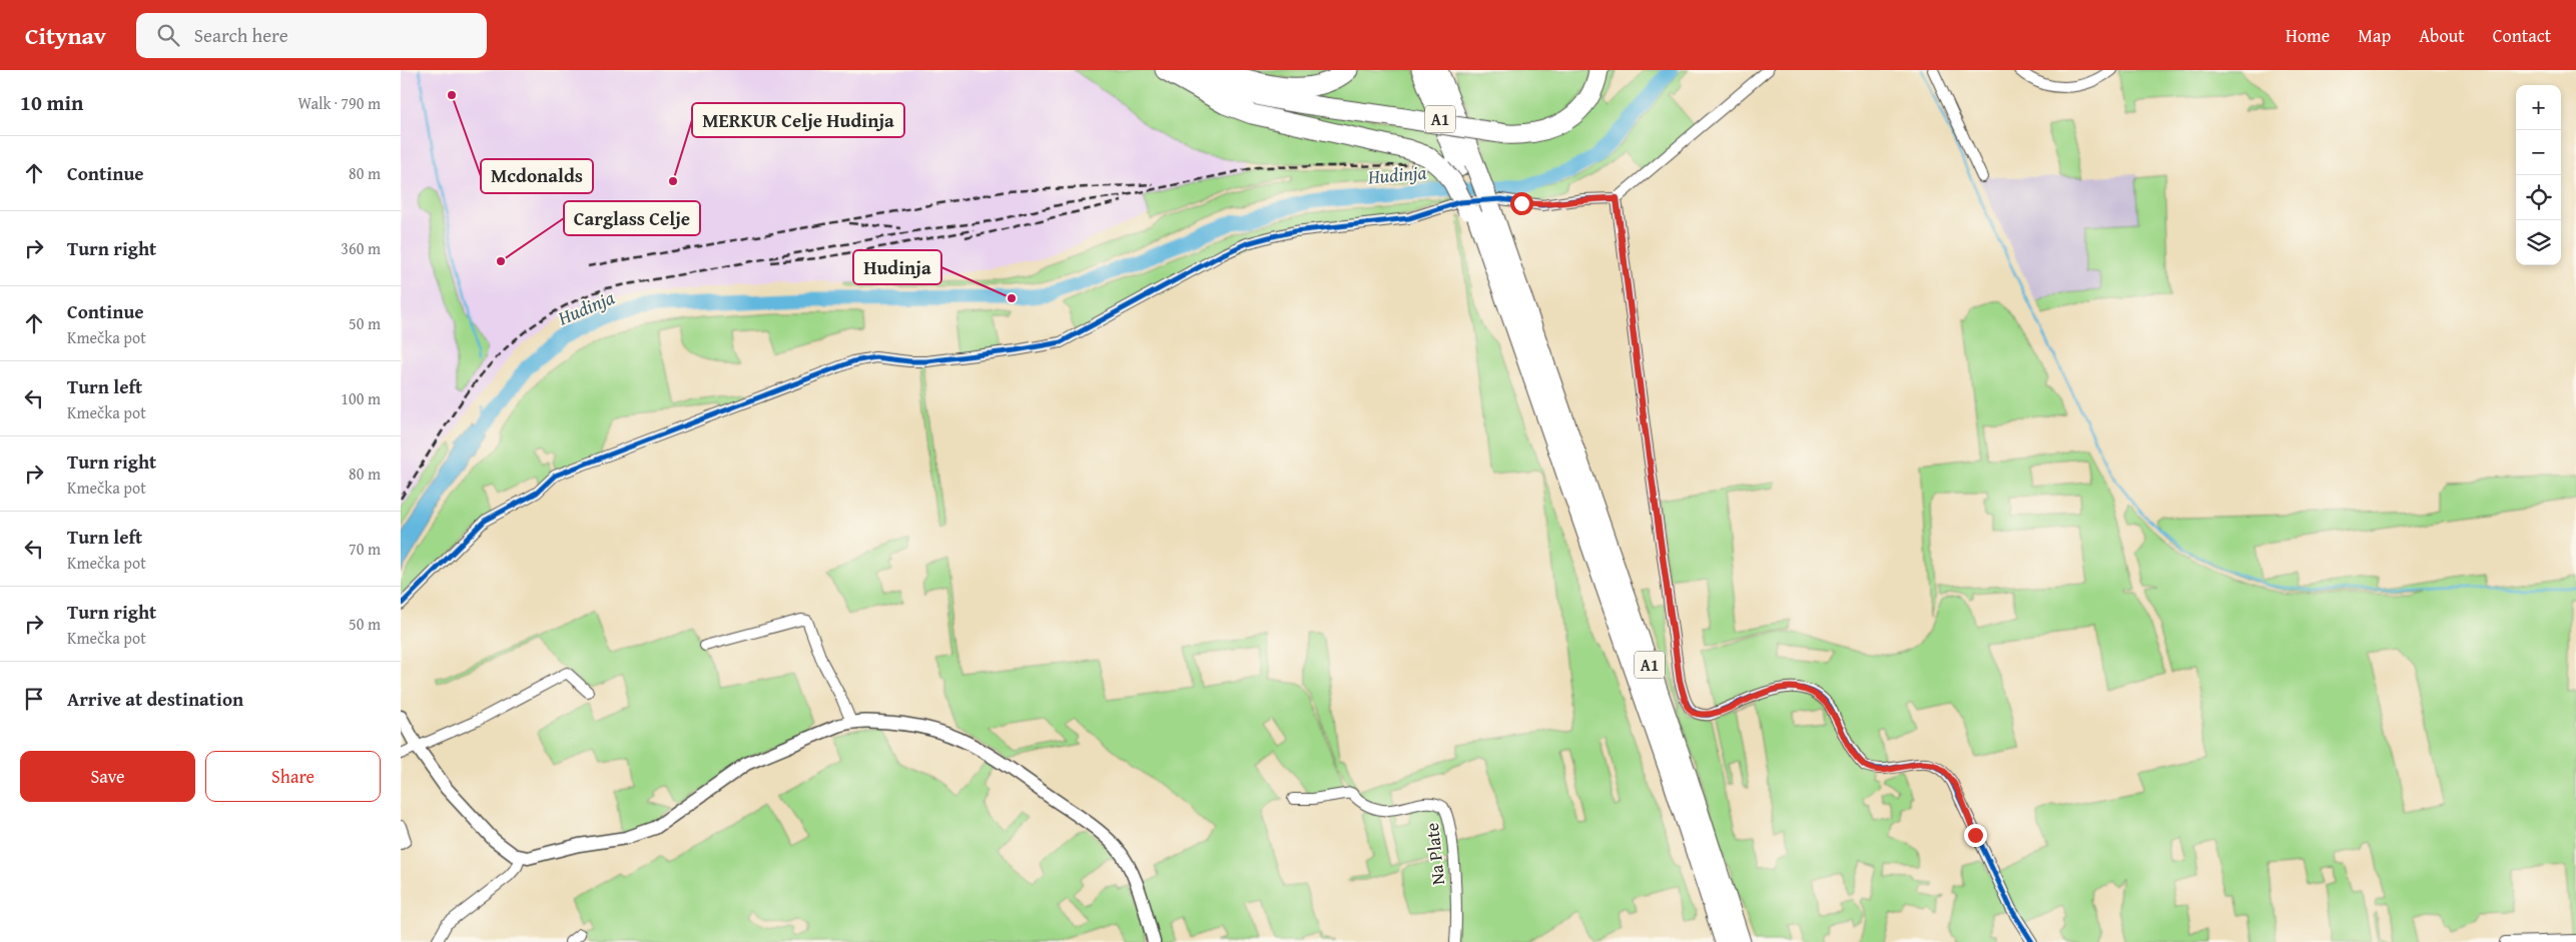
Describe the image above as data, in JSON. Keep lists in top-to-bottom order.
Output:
{
  "streets": {
    "highway": ["A1"],
    "street": ["Na Plate"]
  },
  "water": ["Hudinja"],
  "places": [
    "Mcdonalds",
    "MERKUR Celje Hudinja",
    "Carglass Celje",
    "Hudinja"
  ],
  "page": {
    "header": "Citynav",
    "search": "Search here",
    "nav": [
      "Home",
      "Map",
      "About",
      "Contact"
    ],
    "heading": ["10 min", "Walk · 790 m"],
    "map_buttons": ["+", "−"],
    "list": [
      ["Continue", "80 m"],
      ["Turn right", "360 m"],
      ["Continue", "Kmečka pot", "50 m"],
      ["Turn left", "Kmečka pot", "100 m"],
      ["Turn right", "Kmečka pot", "80 m"],
      ["Turn left", "Kmečka pot", "70 m"],
      ["Turn right", "Kmečka pot", "50 m"],
      "Arrive at destination"
    ],
    "buttons": ["Save", "Share"]
  }
}
